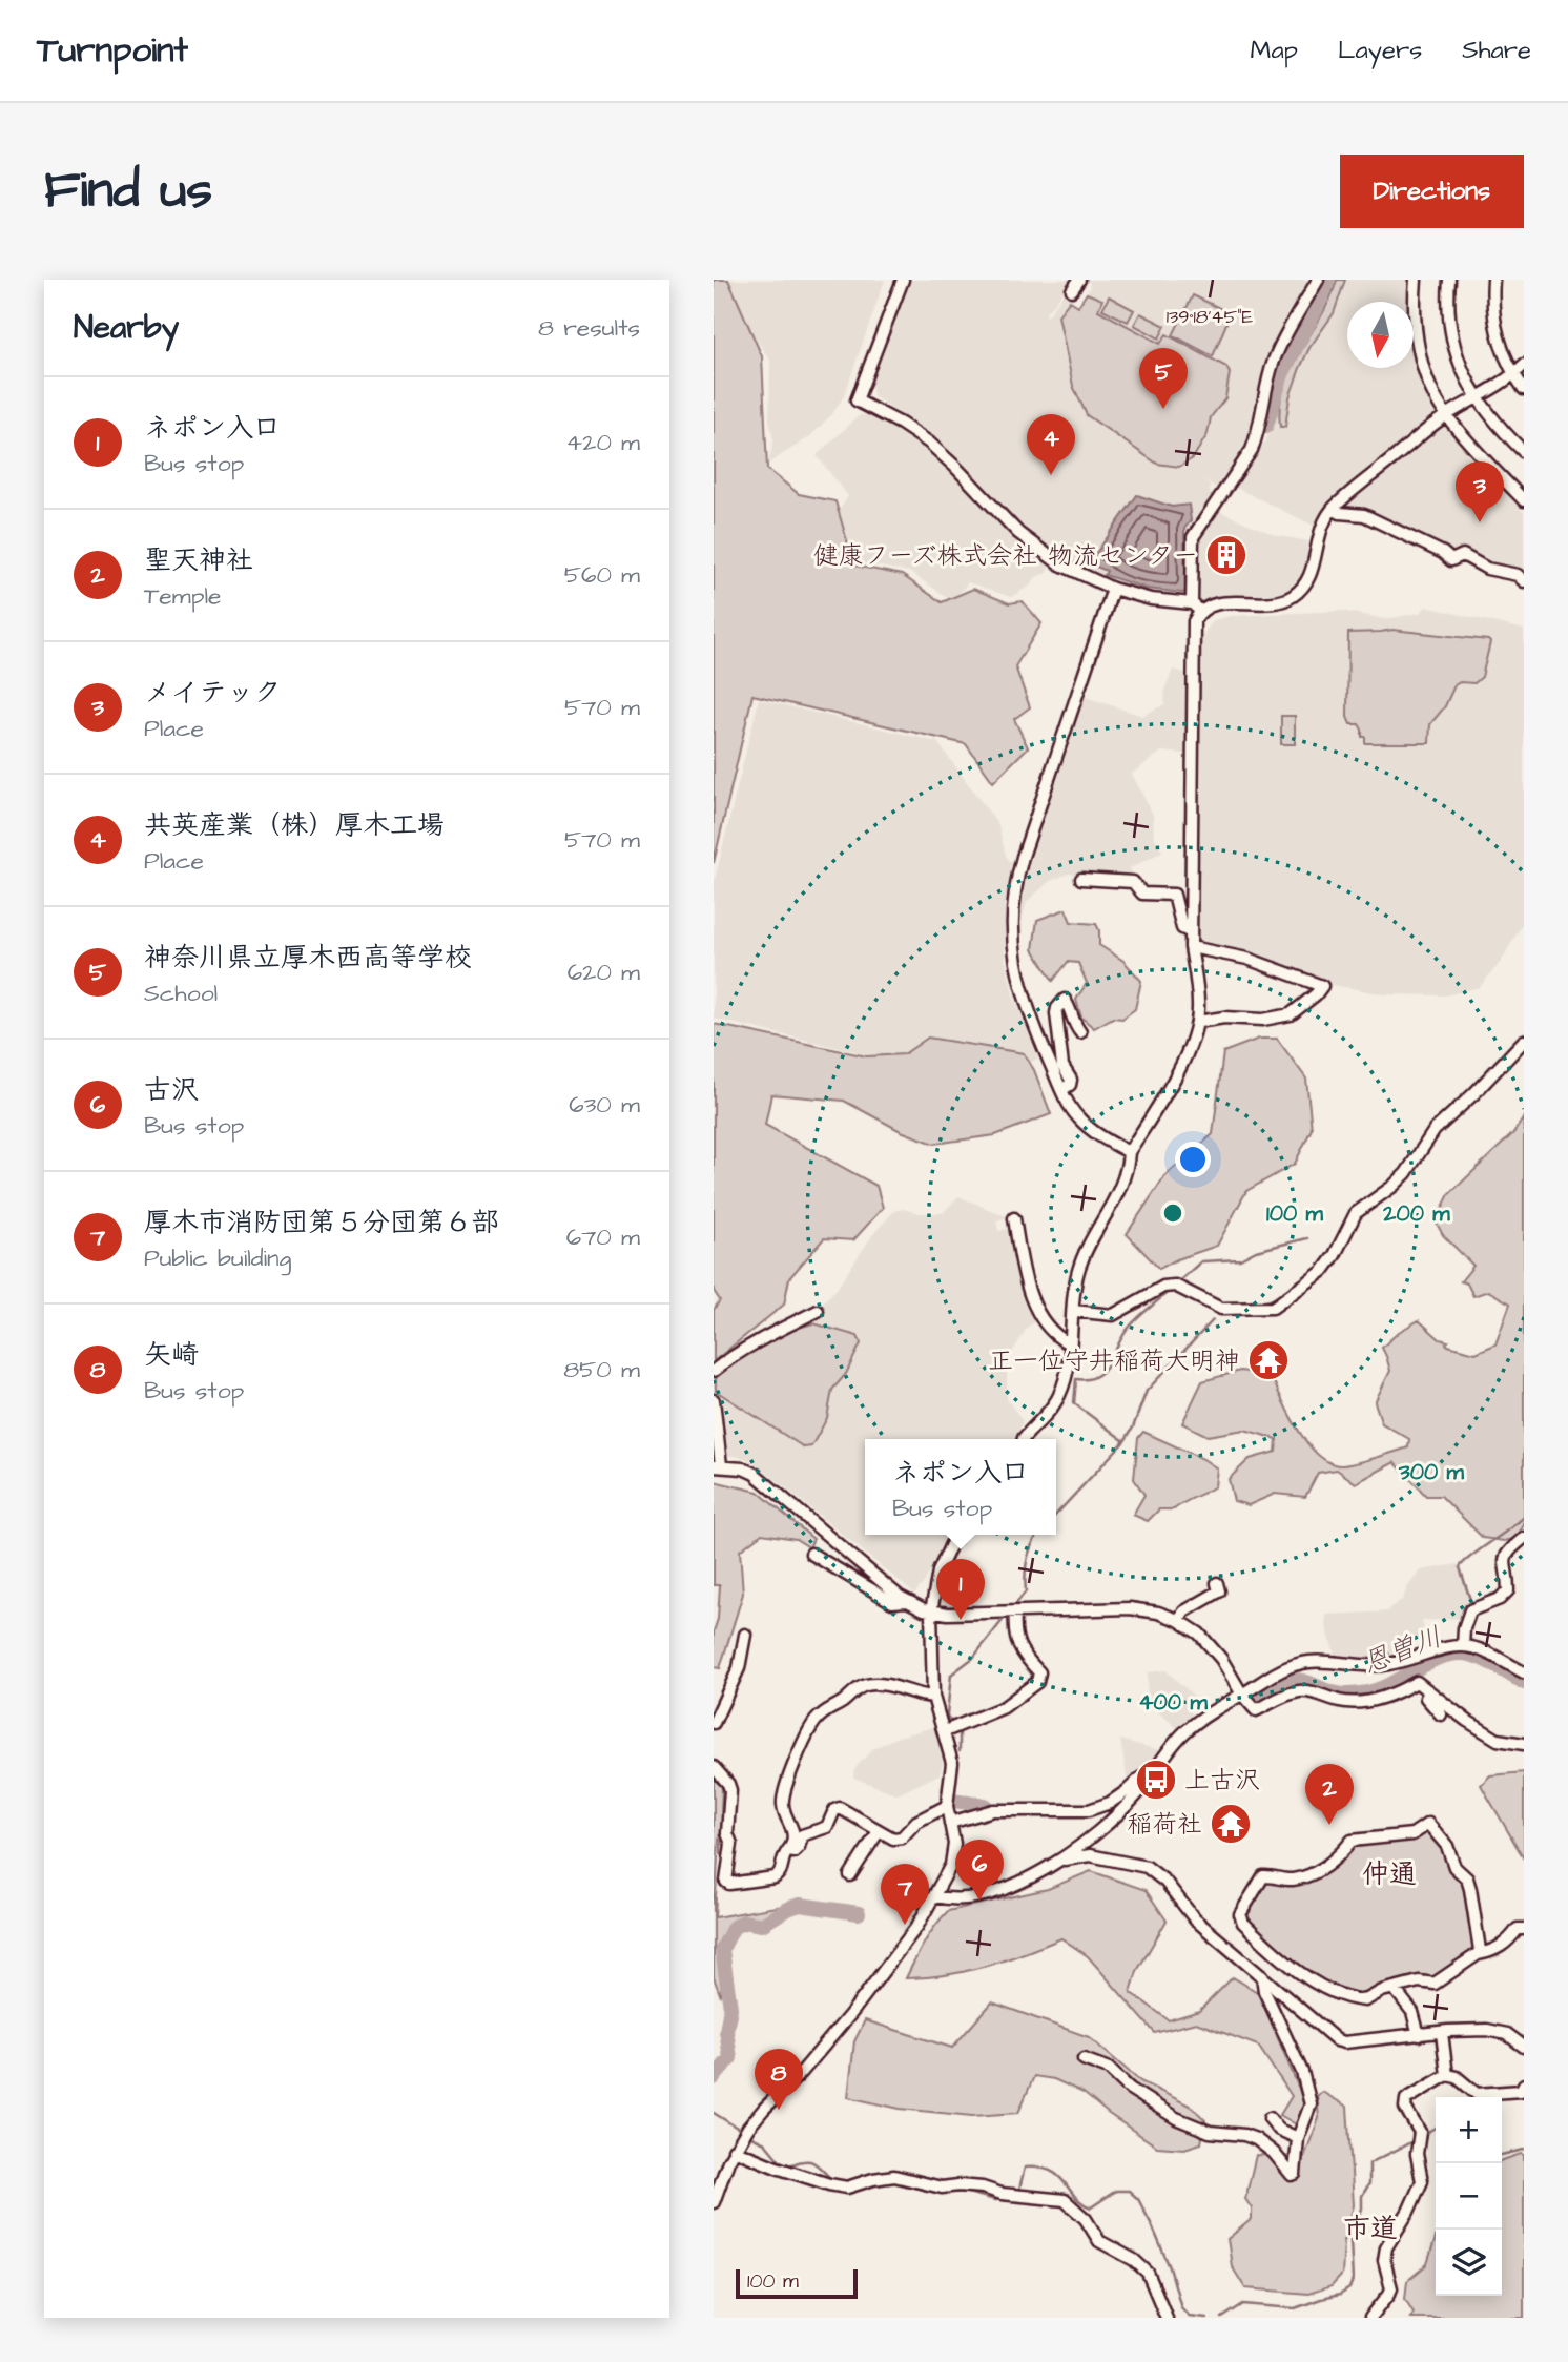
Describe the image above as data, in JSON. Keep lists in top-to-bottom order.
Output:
{
  "districts": ["仲通", "市道"],
  "water": ["恩曽川"],
  "places": {
    "building": ["健康フーズ株式会社 物流センター"],
    "temple": ["正一位守井稲荷大明神", "稲荷社"],
    "bus stop": ["上古沢"]
  },
  "scale_bar": "100 m",
  "north": "bottom",
  "page": {
    "header": "Turnpoint",
    "nav": ["Map", "Layers", "Share"],
    "buttons": "Directions",
    "title": "Find us",
    "heading": ["Nearby", "8 results"],
    "pins": [
      "5",
      "4",
      "3",
      "1",
      "2",
      "6",
      "7",
      "8"
    ],
    "list": [
      {
        "mark": "1",
        "name": "ネポン入口",
        "note": "Bus stop",
        "value": "420 m"
      },
      {
        "mark": "2",
        "name": "聖天神社",
        "note": "Temple",
        "value": "560 m"
      },
      {
        "mark": "3",
        "name": "メイテック",
        "note": "Place",
        "value": "570 m"
      },
      {
        "mark": "4",
        "name": "共英産業（株）厚木工場",
        "note": "Place",
        "value": "570 m"
      },
      {
        "mark": "5",
        "name": "神奈川県立厚木西高等学校",
        "note": "School",
        "value": "620 m"
      },
      {
        "mark": "6",
        "name": "古沢",
        "note": "Bus stop",
        "value": "630 m"
      },
      {
        "mark": "7",
        "name": "厚木市消防団第５分団第６部",
        "note": "Public building",
        "value": "670 m"
      },
      {
        "mark": "8",
        "name": "矢崎",
        "note": "Bus stop",
        "value": "850 m"
      }
    ],
    "popup": ["ネポン入口", "Bus stop"],
    "map_buttons": ["+", "−"],
    "scale": "100 m"
  },
  "coordinates": ["139°18'45\"E"],
  "rings": [
    "100 m",
    "200 m",
    "300 m",
    "400 m"
  ]
}
